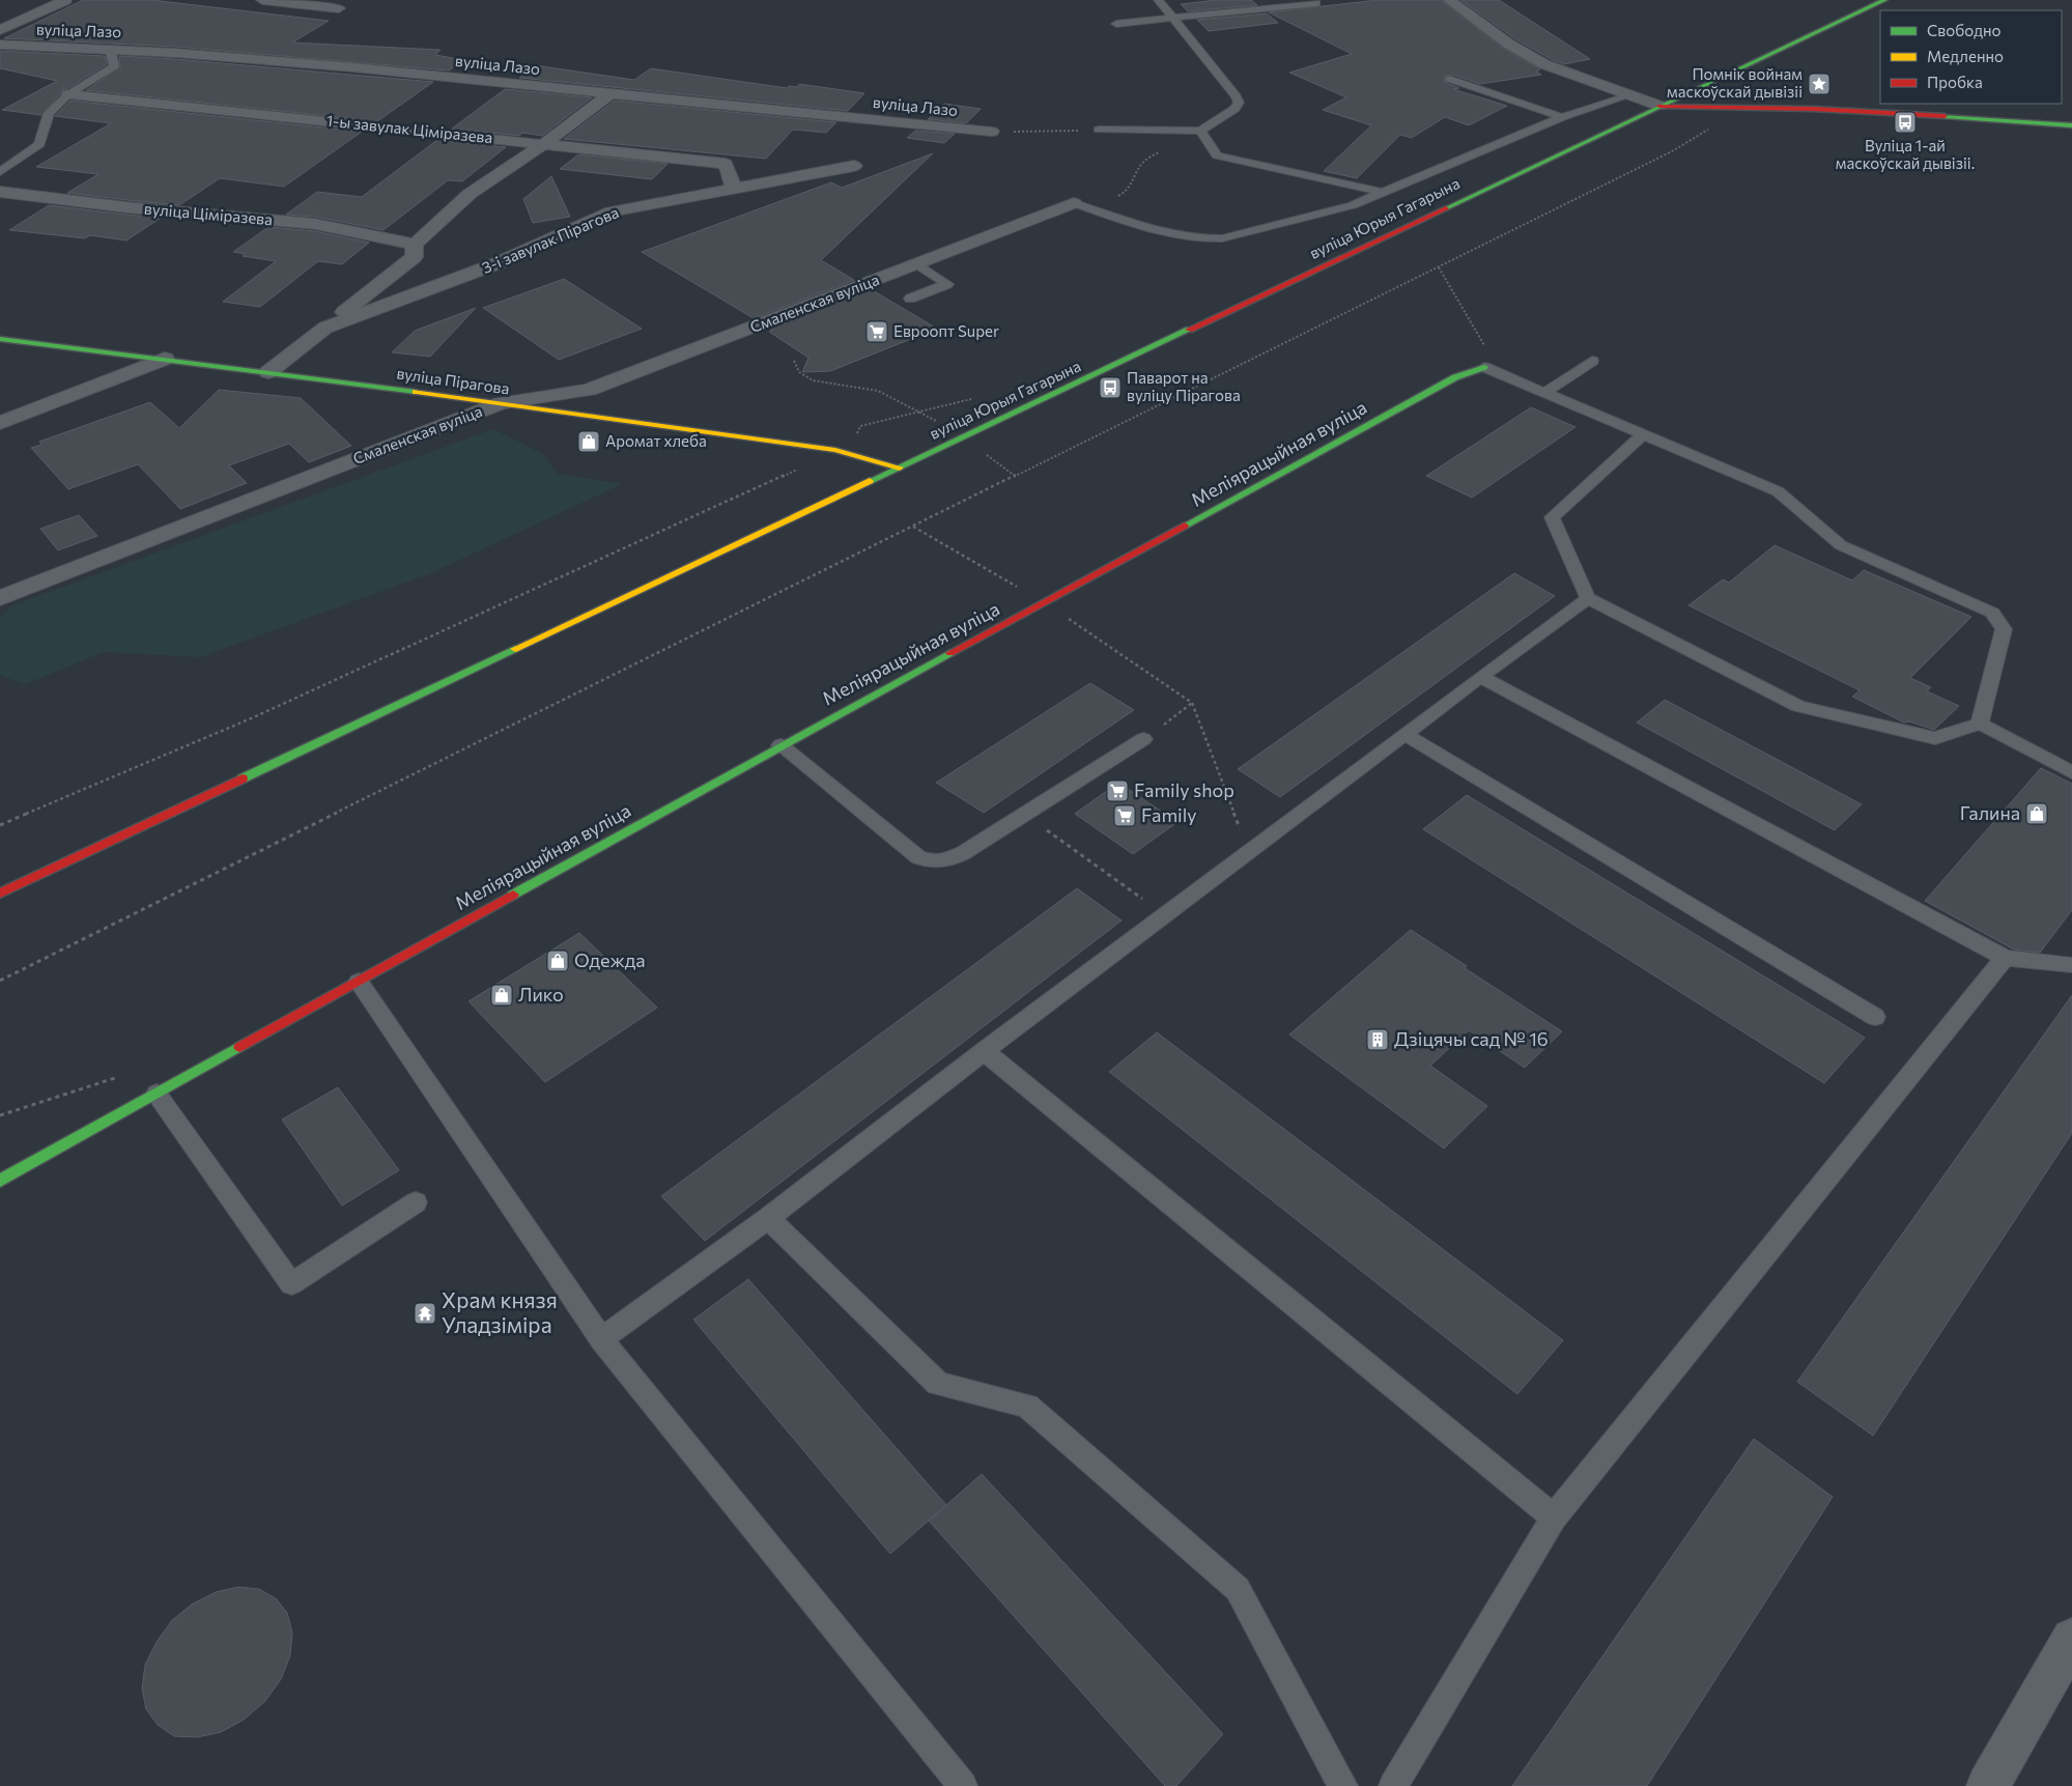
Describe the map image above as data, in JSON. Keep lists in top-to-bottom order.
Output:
{
  "streets": {
    "main road": ["вуліца Юрыя Гагарына", "вуліца Пірагова", "Меліярацыйная вуліца"],
    "street": [
      "вуліца Лазо",
      "1-ы завулак Ціміразева",
      "вуліца Ціміразева",
      "3-і завулак Пірагова",
      "Смаленская вуліца"
    ]
  },
  "crossings": [
    ["1-ы завулак Ціміразева", "3-і завулак Пірагова"],
    ["вуліца Юрыя Гагарына", "вуліца Пірагова"],
    ["3-і завулак Пірагова", "вуліца Пірагова"],
    ["Смаленская вуліца", "вуліца Пірагова"]
  ],
  "places": {
    "place": ["Помнік войнам маскоўскай дывізіі"],
    "bus stop": ["Вуліца 1-ай маскоўскай дывізіі.", "Паварот на вуліцу Пірагова"],
    "supermarket": ["Евроопт Super", "Family shop", "Family"],
    "shop": [
      "Аромат хлеба",
      "Галина",
      "Одежда",
      "Лико"
    ],
    "building": ["Дзіцячы сад № 16"],
    "temple": ["Храм князя Уладзіміра"]
  },
  "legend": ["Свободно", "Медленно", "Пробка"]
}
